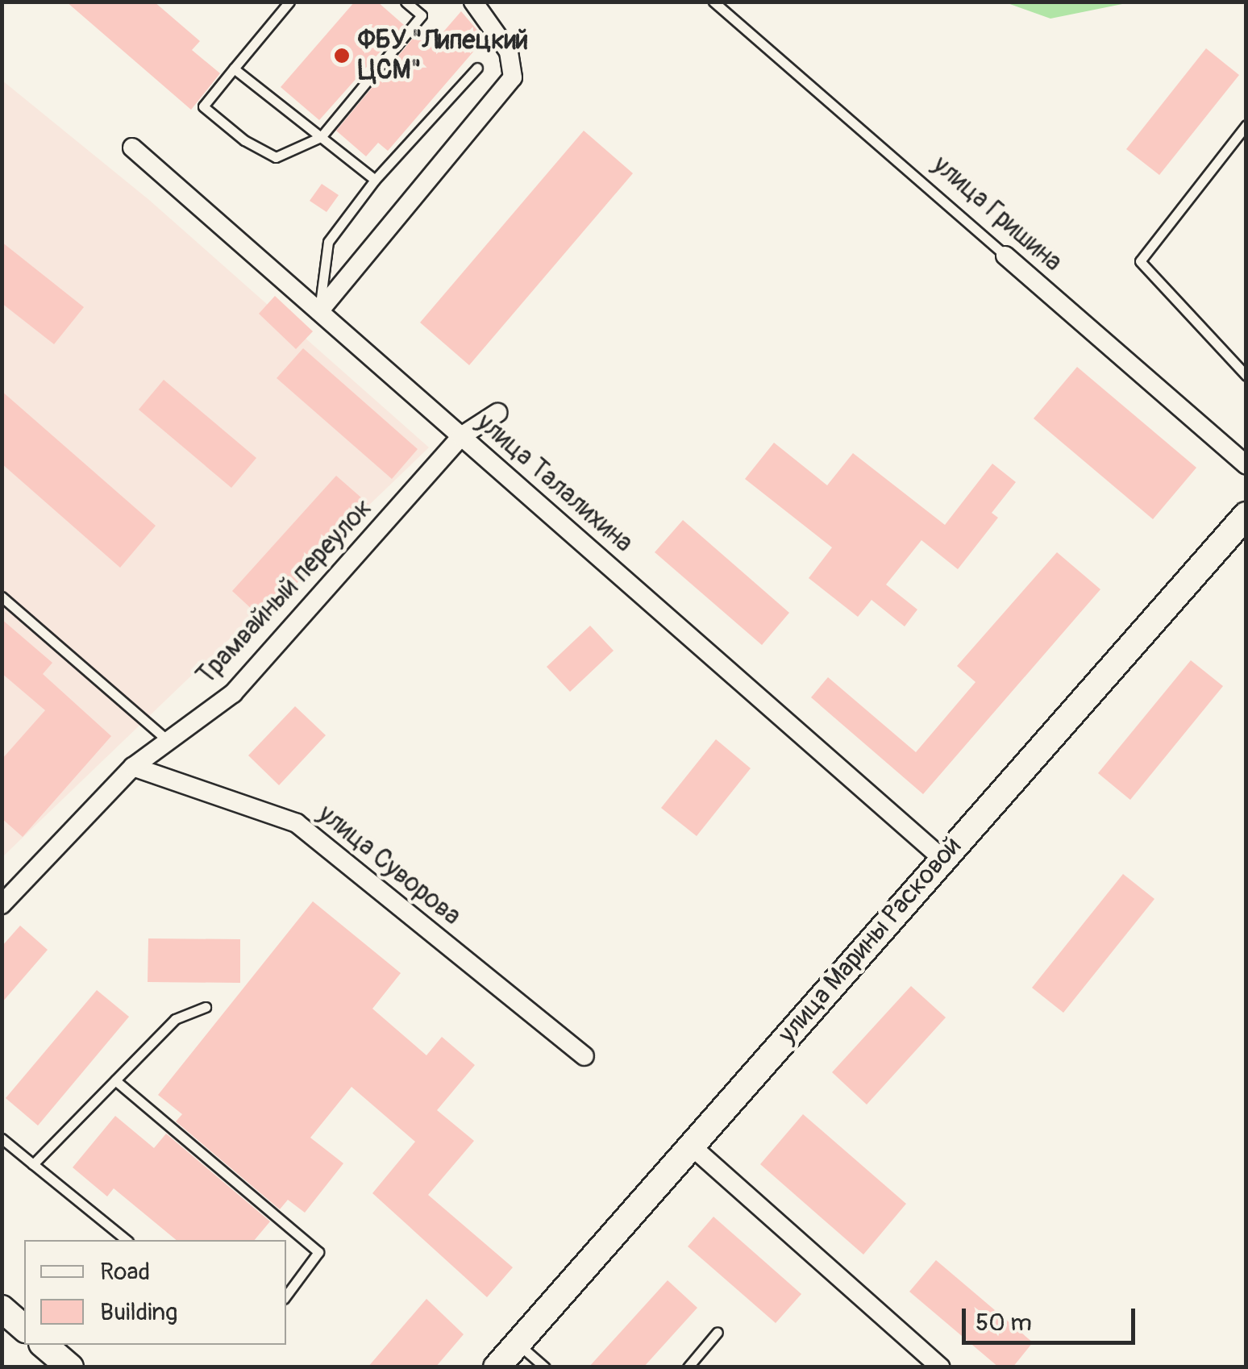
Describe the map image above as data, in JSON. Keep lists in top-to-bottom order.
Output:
{
  "streets": {
    "street": [
      "улица Гришина",
      "улица Талалихина",
      "Трамвайный переулок",
      "улица Суворова",
      "улица Марины Расковой"
    ]
  },
  "crossings": [
    ["улица Талалихина", "Трамвайный переулок"],
    ["улица Талалихина", "улица Марины Расковой"],
    ["Трамвайный переулок", "улица Суворова"]
  ],
  "places": ["ФБУ \"Липецкий ЦСМ\""],
  "legend": ["Road", "Building"],
  "scale_bar": "50 m"
}
